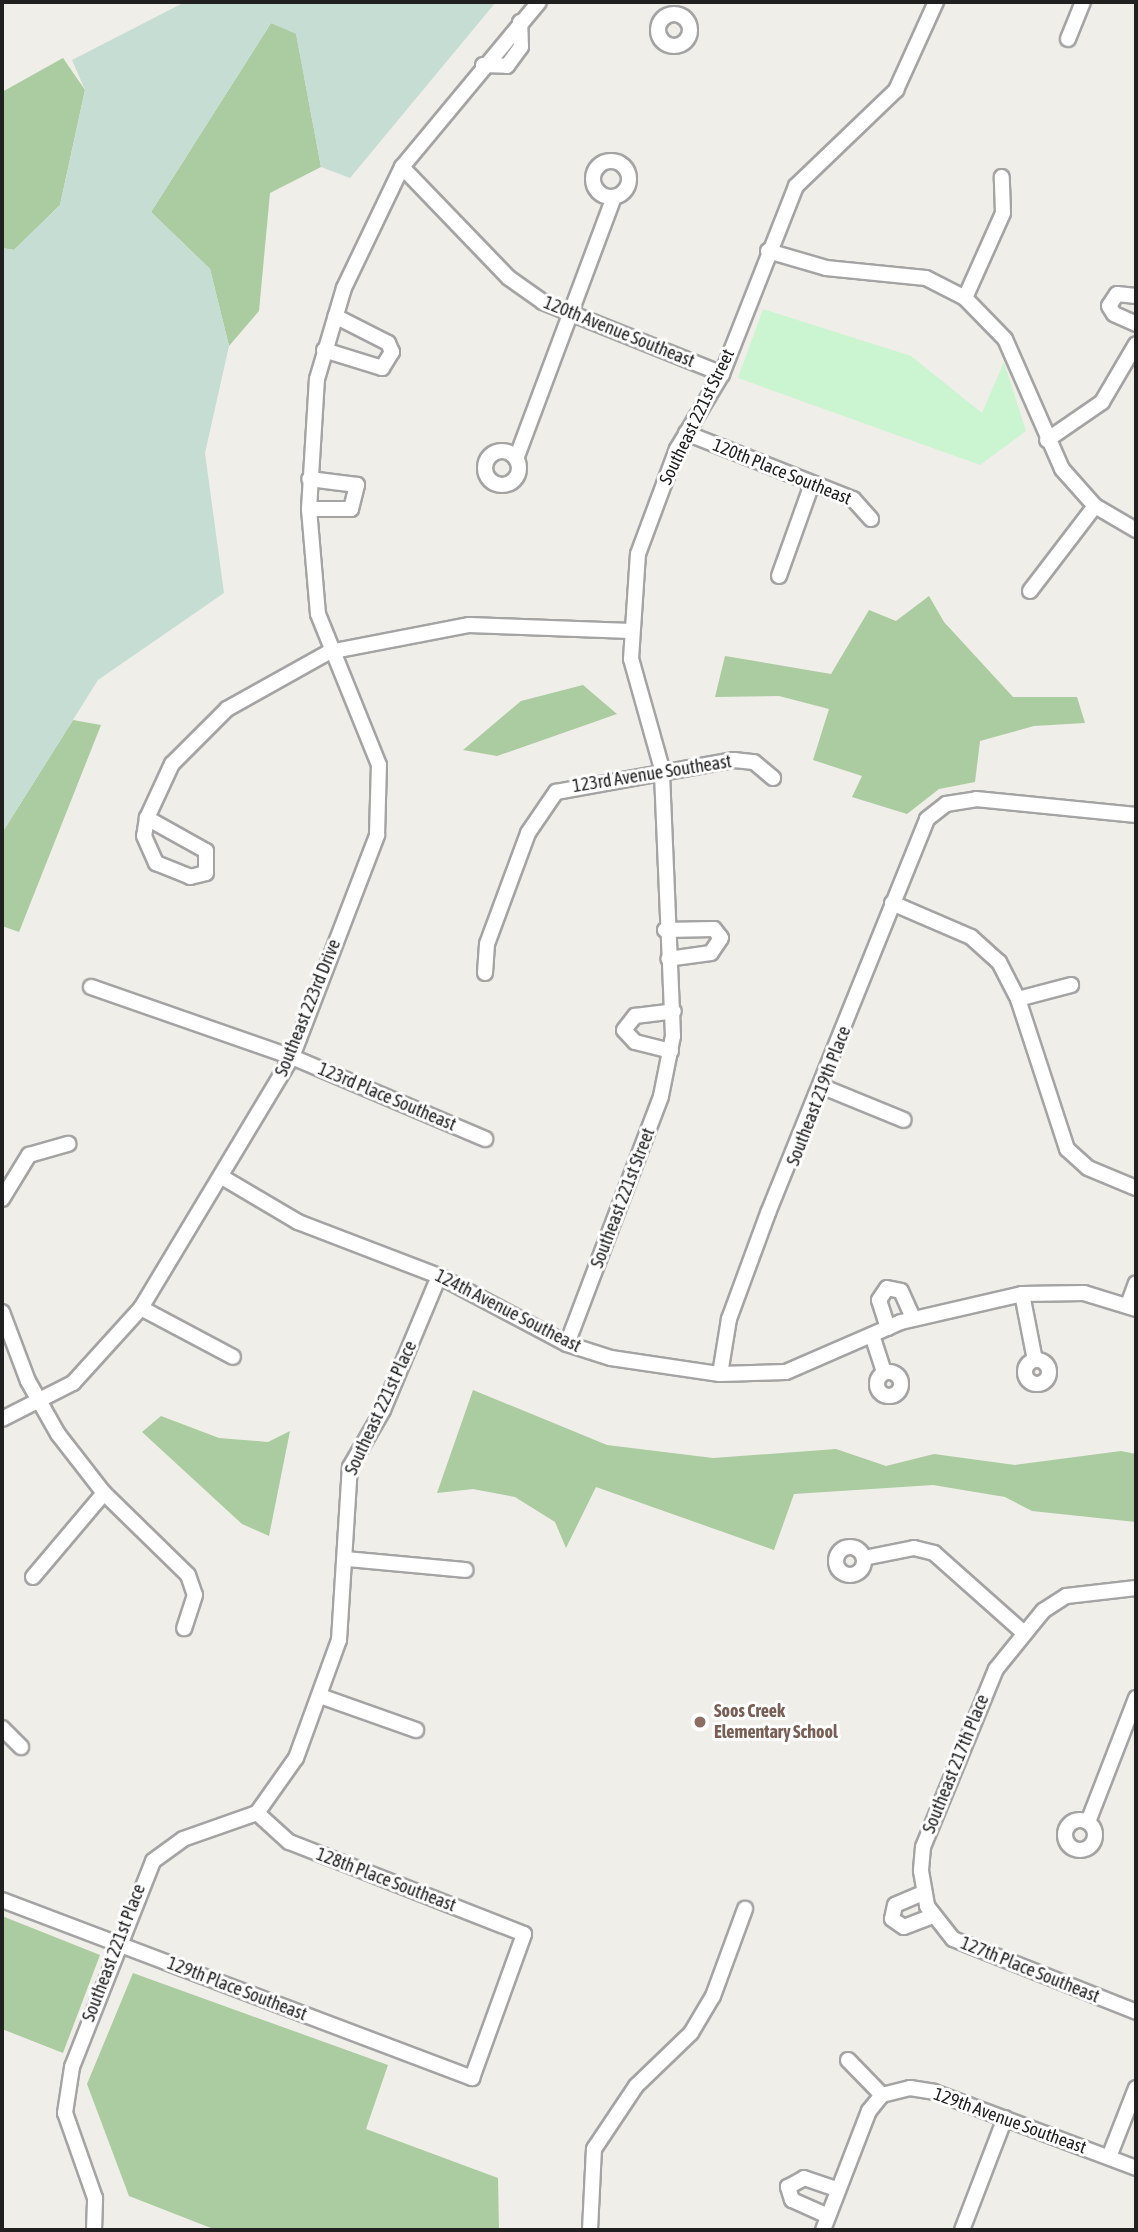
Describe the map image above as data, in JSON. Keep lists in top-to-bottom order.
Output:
{
  "streets": {
    "street": [
      "120th Avenue Southeast",
      "Southeast 221st Street",
      "120th Place Southeast",
      "123rd Avenue Southeast",
      "Southeast 223rd Drive",
      "Southeast 219th Place",
      "123rd Place Southeast",
      "124th Avenue Southeast",
      "Southeast 221st Place",
      "Southeast 217th Place",
      "128th Place Southeast",
      "127th Place Southeast",
      "129th Place Southeast",
      "129th Avenue Southeast"
    ]
  },
  "crossings": [
    ["120th Avenue Southeast", "Southeast 221st Street"],
    ["120th Avenue Southeast", "Southeast 223rd Drive"],
    ["Southeast 221st Street", "120th Place Southeast"],
    ["Southeast 221st Street", "123rd Avenue Southeast"],
    ["Southeast 221st Street", "124th Avenue Southeast"],
    ["Southeast 223rd Drive", "123rd Place Southeast"],
    ["Southeast 223rd Drive", "124th Avenue Southeast"],
    ["Southeast 219th Place", "124th Avenue Southeast"],
    ["124th Avenue Southeast", "Southeast 221st Place"],
    ["Southeast 221st Place", "128th Place Southeast"],
    ["Southeast 221st Place", "129th Place Southeast"],
    ["Southeast 217th Place", "127th Place Southeast"],
    ["128th Place Southeast", "129th Place Southeast"]
  ],
  "places": ["Soos Creek Elementary School"]
}
